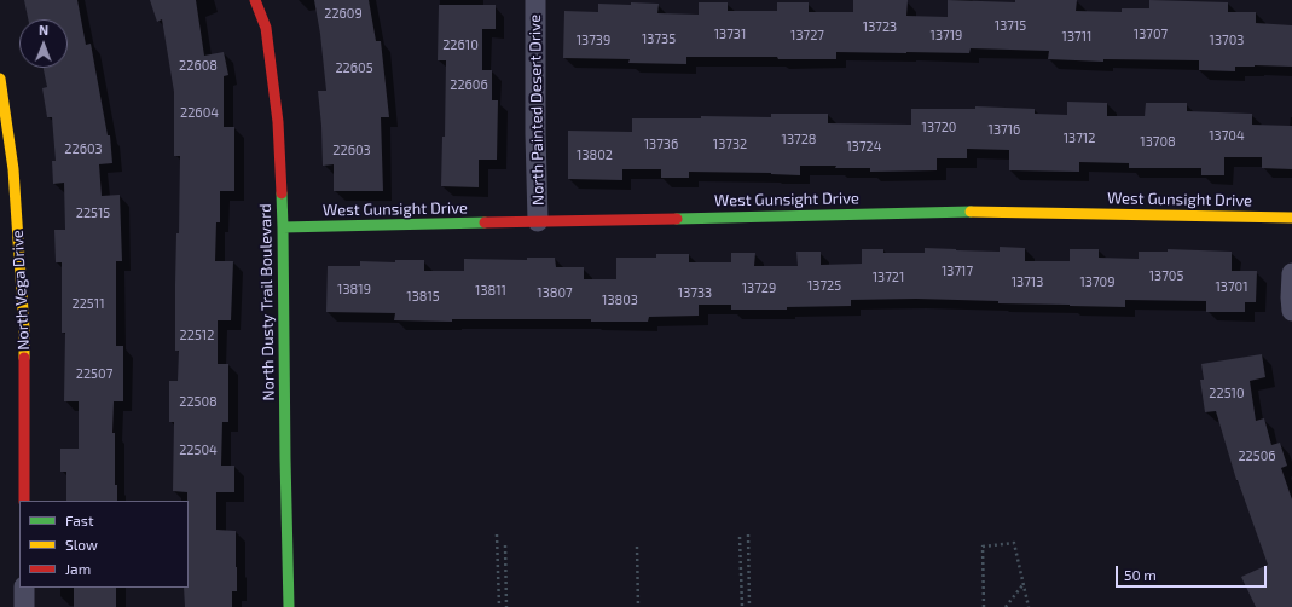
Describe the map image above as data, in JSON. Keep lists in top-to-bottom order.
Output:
{
  "streets": {
    "street": [
      "North Painted Desert Drive",
      "West Gunsight Drive",
      "North Vega Drive",
      "North Dusty Trail Boulevard"
    ]
  },
  "crossings": [
    ["North Painted Desert Drive", "West Gunsight Drive"],
    ["West Gunsight Drive", "North Dusty Trail Boulevard"]
  ],
  "house_numbers": [
    "22609",
    "13715",
    "13723",
    "13731",
    "13707",
    "13727",
    "13719",
    "13711",
    "13735",
    "13739",
    "13703",
    "22610",
    "22608",
    "22605",
    "22606",
    "22604",
    "13720",
    "13716",
    "13704",
    "13712",
    "13728",
    "13708",
    "13736",
    "13732",
    "13724",
    "22603",
    "22603",
    "13802",
    "22515",
    "13717",
    "13705",
    "13721",
    "13713",
    "13709",
    "13725",
    "13701",
    "13729",
    "13819",
    "13811",
    "13807",
    "13733",
    "13815",
    "13803",
    "22511",
    "22512",
    "22507",
    "22510",
    "22508",
    "22504",
    "22506"
  ],
  "legend": ["Fast", "Slow", "Jam"],
  "scale_bar": "50 m",
  "north": "top"
}
